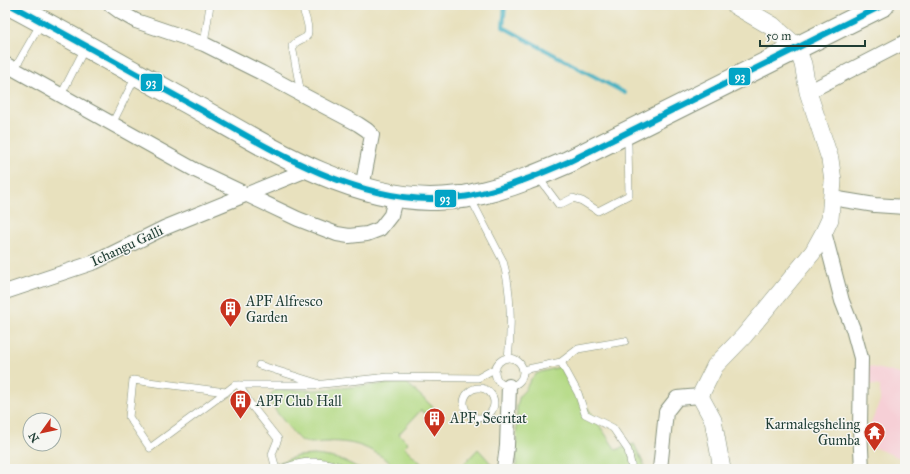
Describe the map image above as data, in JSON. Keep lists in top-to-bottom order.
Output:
{
  "streets": {
    "street": ["Ichangu Galli"]
  },
  "places": {
    "building": ["APF Alfresco Garden", "APF Club Hall", "APF, Secritat"],
    "temple": ["Karmalegsheling Gumba"]
  },
  "lines": ["transit line 93"],
  "scale_bar": "50 m",
  "north": "bottom left"
}
